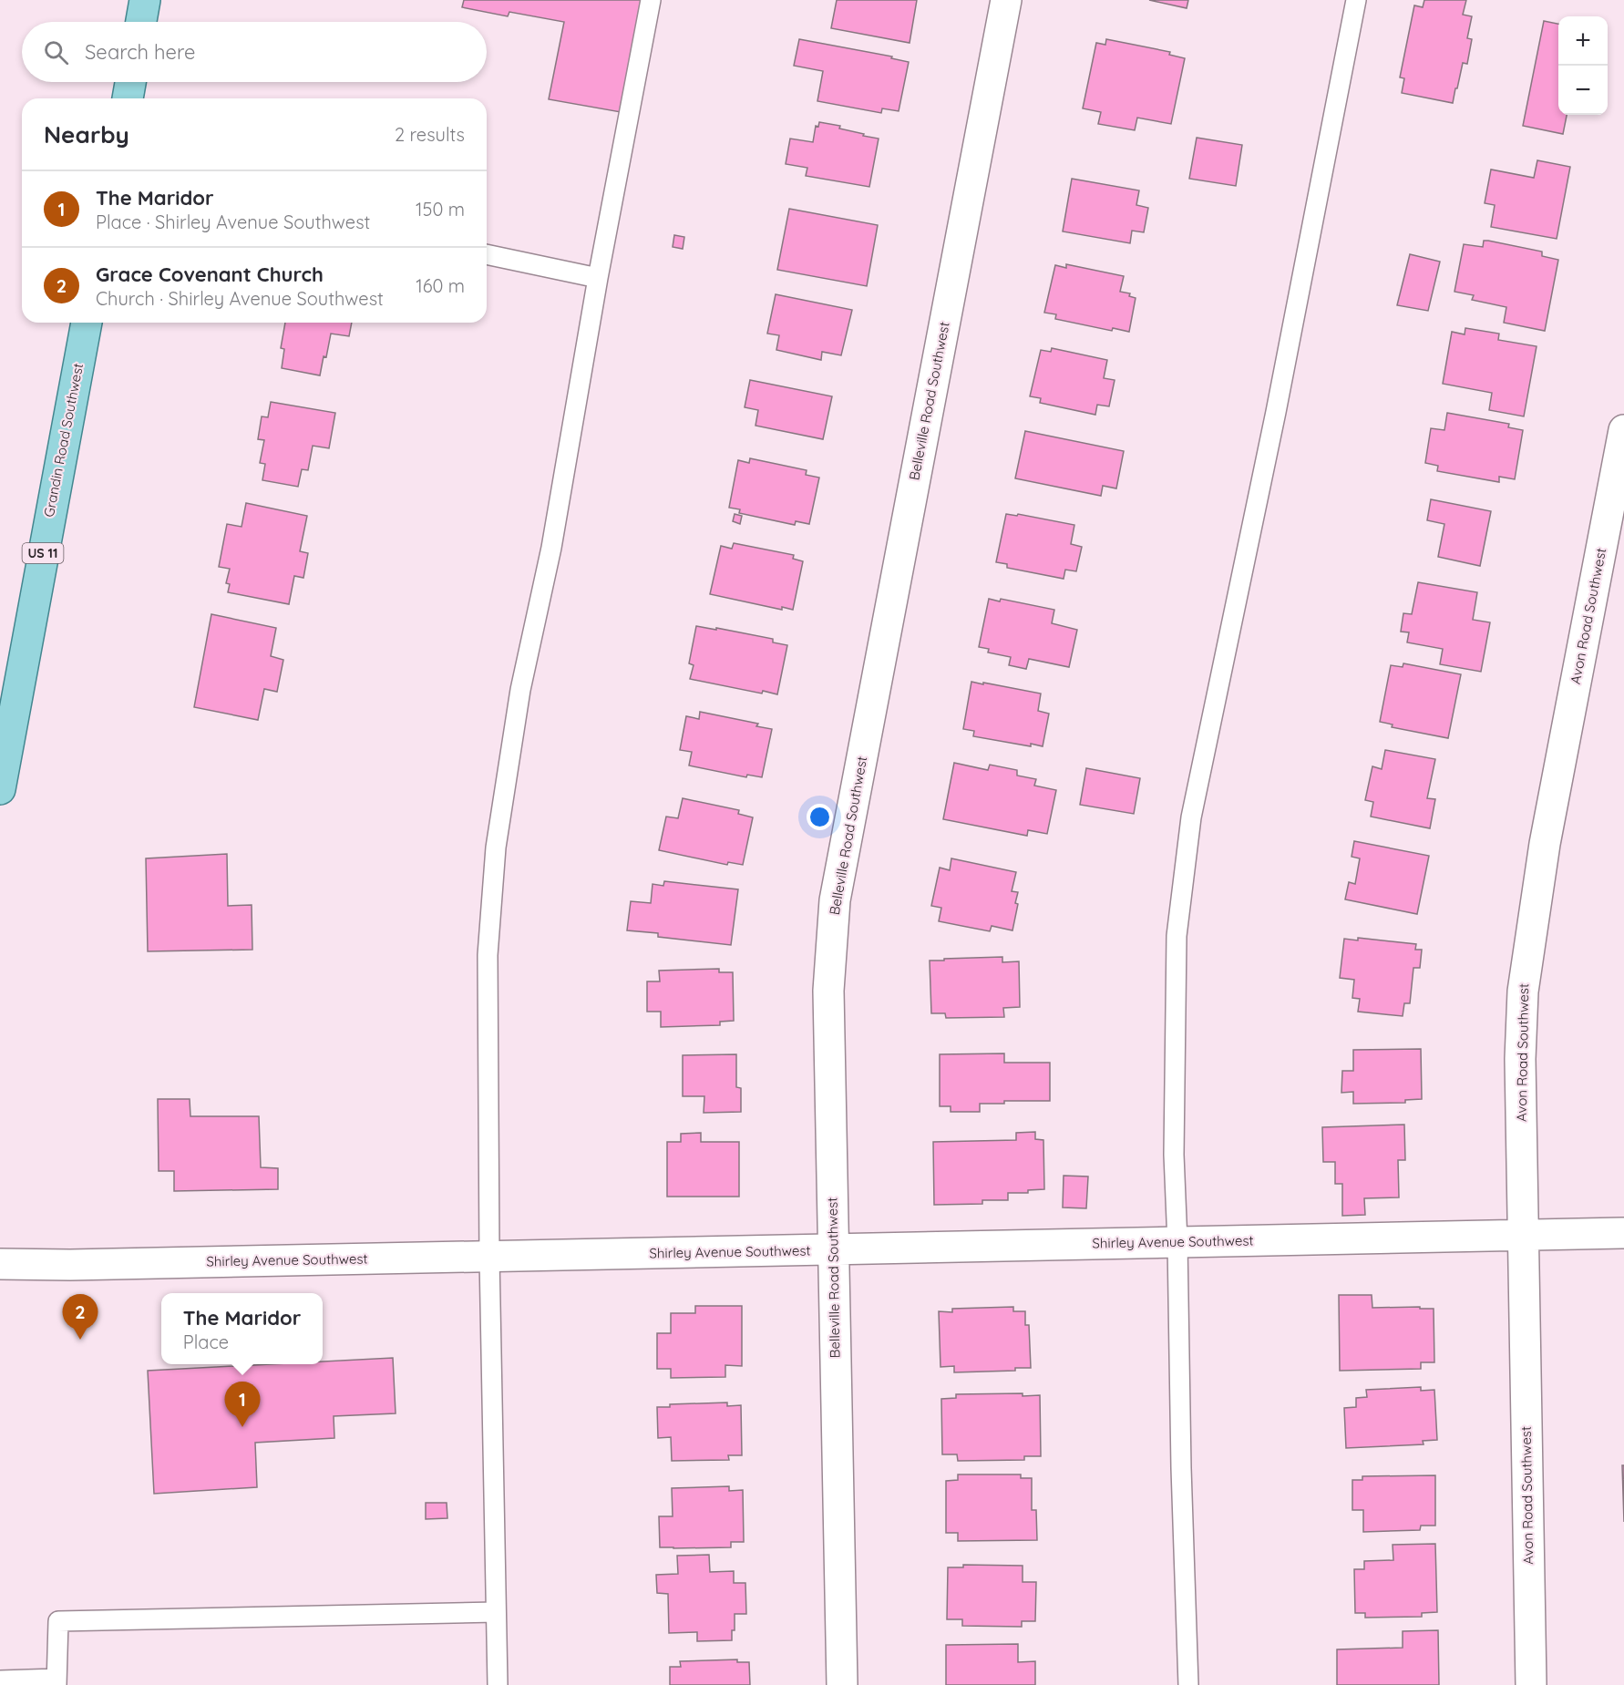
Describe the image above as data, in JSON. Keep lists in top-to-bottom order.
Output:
{
  "streets": {
    "main road": ["Grandin Road Southwest", "US 11"],
    "street": ["Belleville Road Southwest", "Avon Road Southwest", "Shirley Avenue Southwest"]
  },
  "crossings": [
    ["Belleville Road Southwest", "Shirley Avenue Southwest"],
    ["Avon Road Southwest", "Shirley Avenue Southwest"]
  ],
  "page": {
    "map_buttons": ["+", "−"],
    "search": "Search here",
    "heading": ["Nearby", "2 results"],
    "list": [
      {
        "mark": "1",
        "name": "The Maridor",
        "note": "Place · Shirley Avenue Southwest",
        "value": "150 m"
      },
      {
        "mark": "2",
        "name": "Grace Covenant Church",
        "note": "Church · Shirley Avenue Southwest",
        "value": "160 m"
      }
    ],
    "popup": ["The Maridor", "Place"],
    "pins": ["2", "1"]
  }
}
